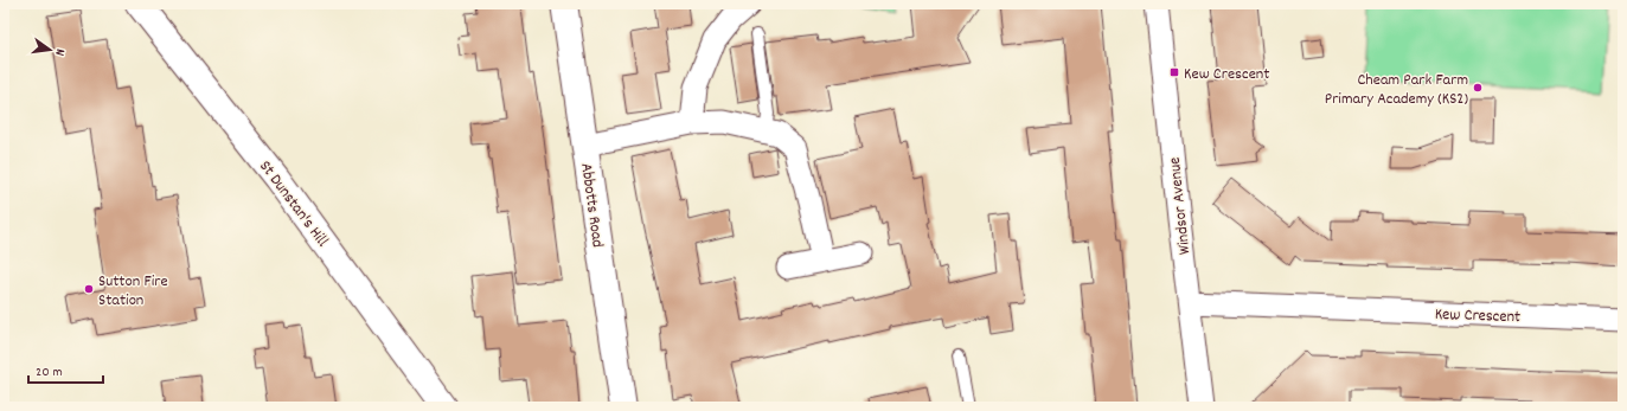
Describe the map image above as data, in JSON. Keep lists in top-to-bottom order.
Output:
{
  "streets": {
    "main road": ["St Dunstan's Hill", "Abbotts Road"],
    "street": ["Windsor Avenue", "Kew Crescent"]
  },
  "crossings": [
    ["Windsor Avenue", "Kew Crescent"]
  ],
  "places": {
    "transit": ["Kew Crescent"],
    "other": ["Cheam Park Farm Primary Academy (KS2)", "Sutton Fire Station"]
  },
  "scale_bar": "20 m",
  "north": "right"
}
